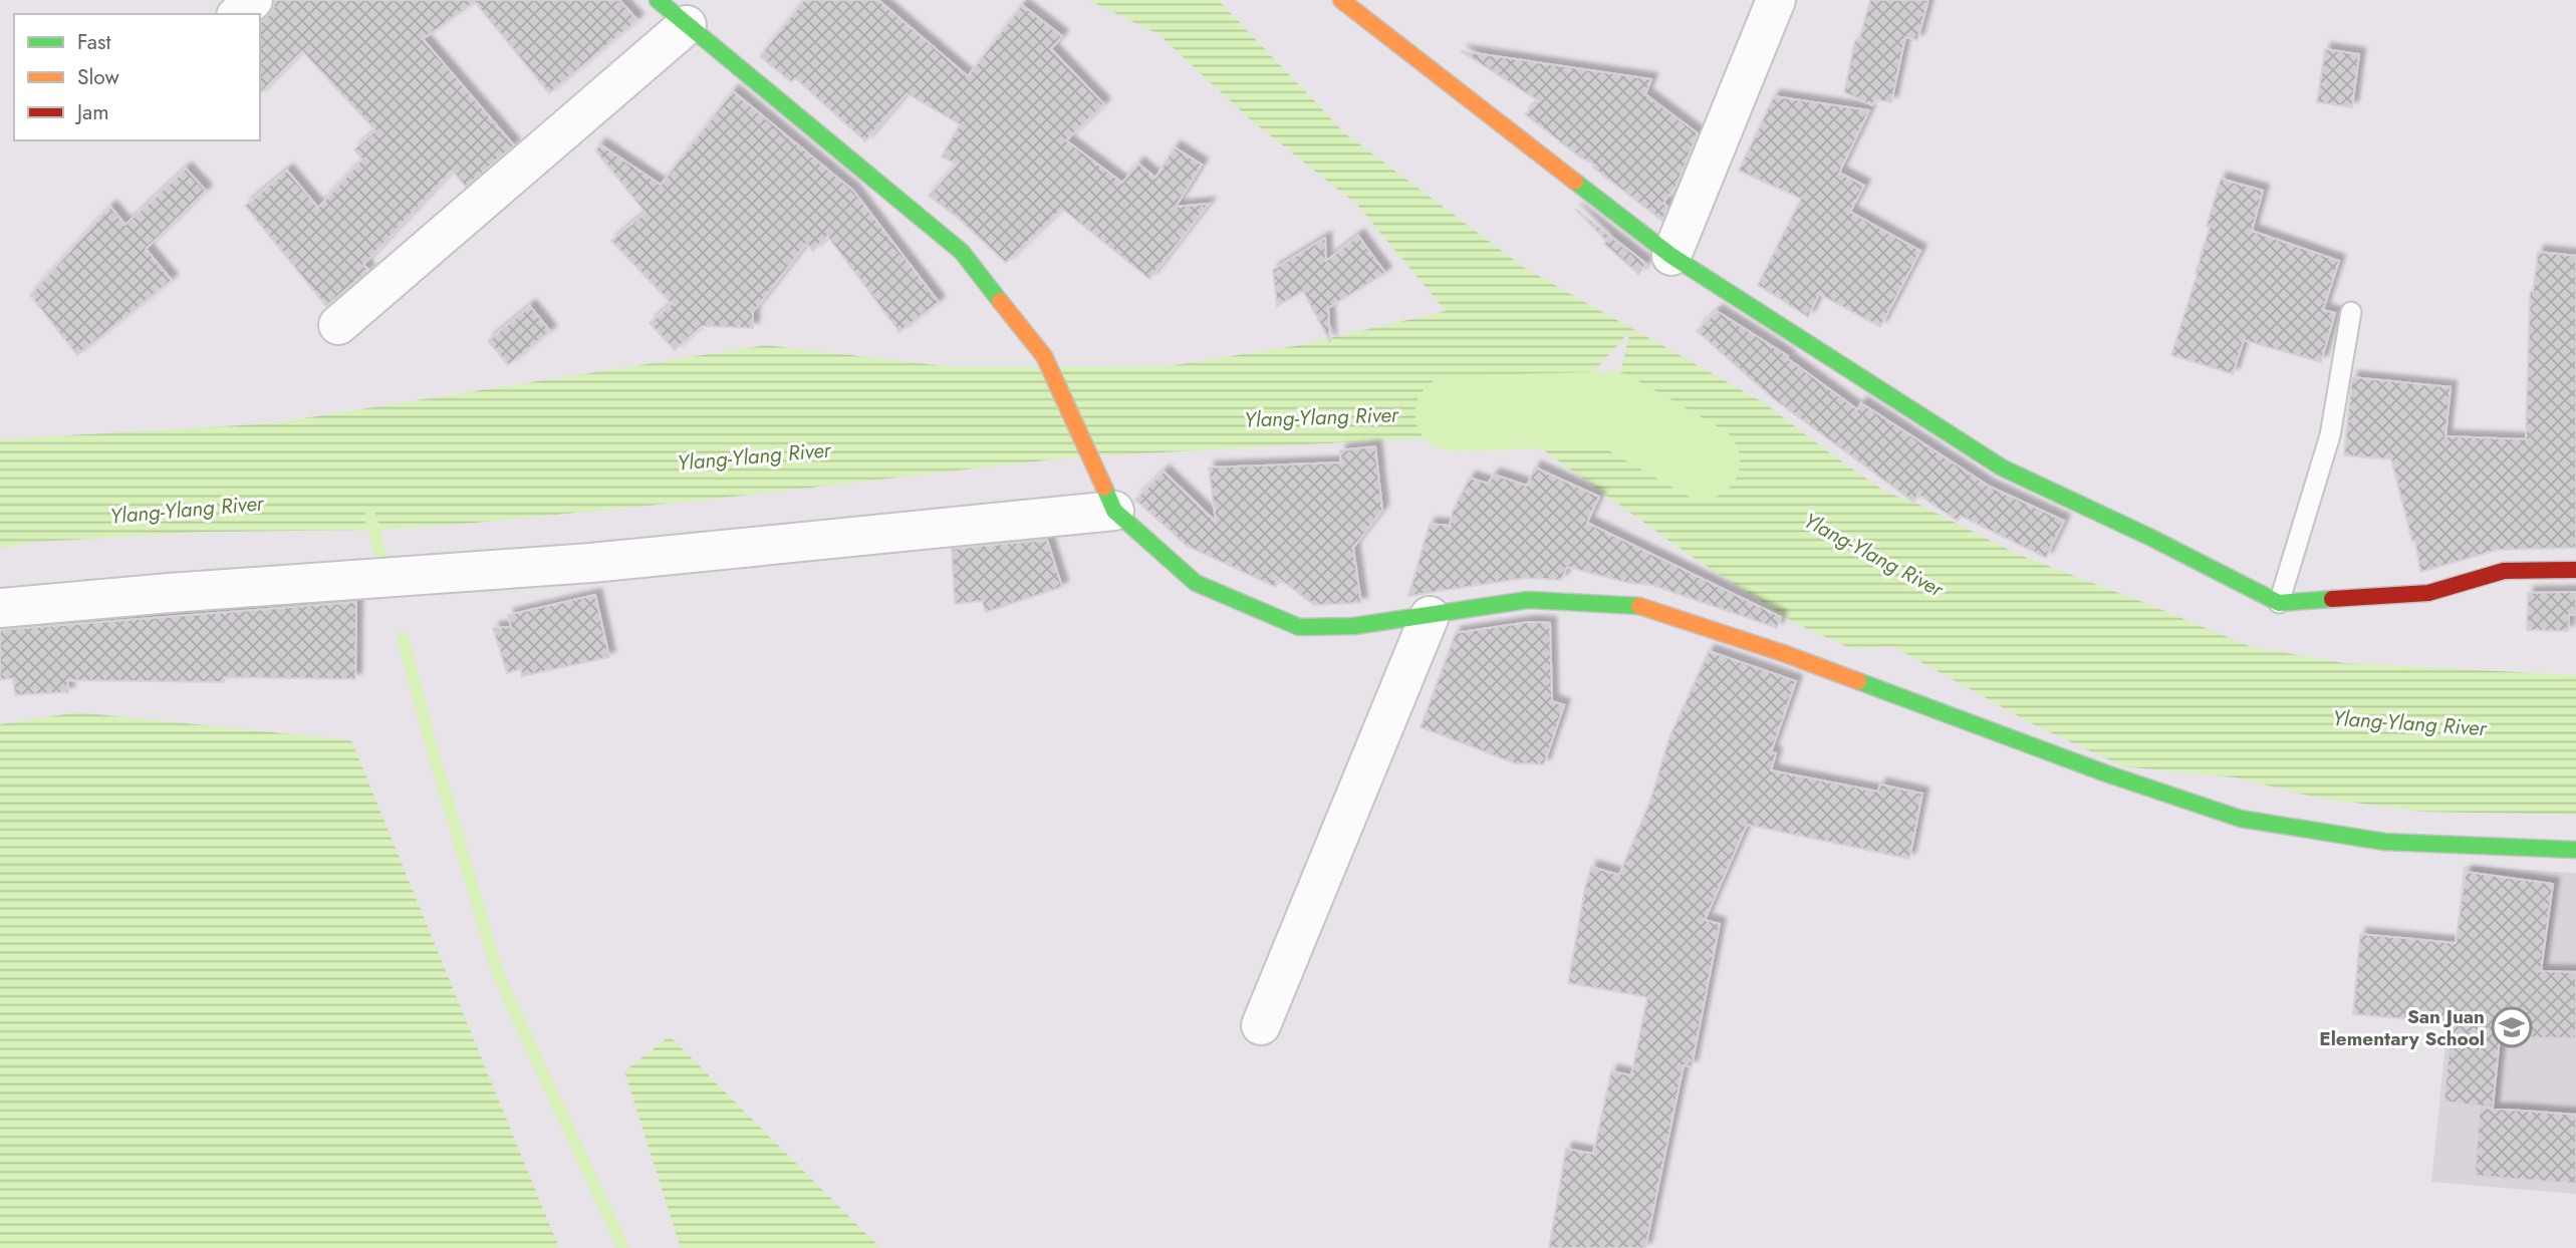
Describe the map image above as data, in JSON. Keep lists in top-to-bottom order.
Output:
{
  "water": ["Ylang-Ylang River"],
  "places": {
    "school or university": ["San Juan Elementary School"]
  },
  "legend": ["Fast", "Slow", "Jam"]
}
